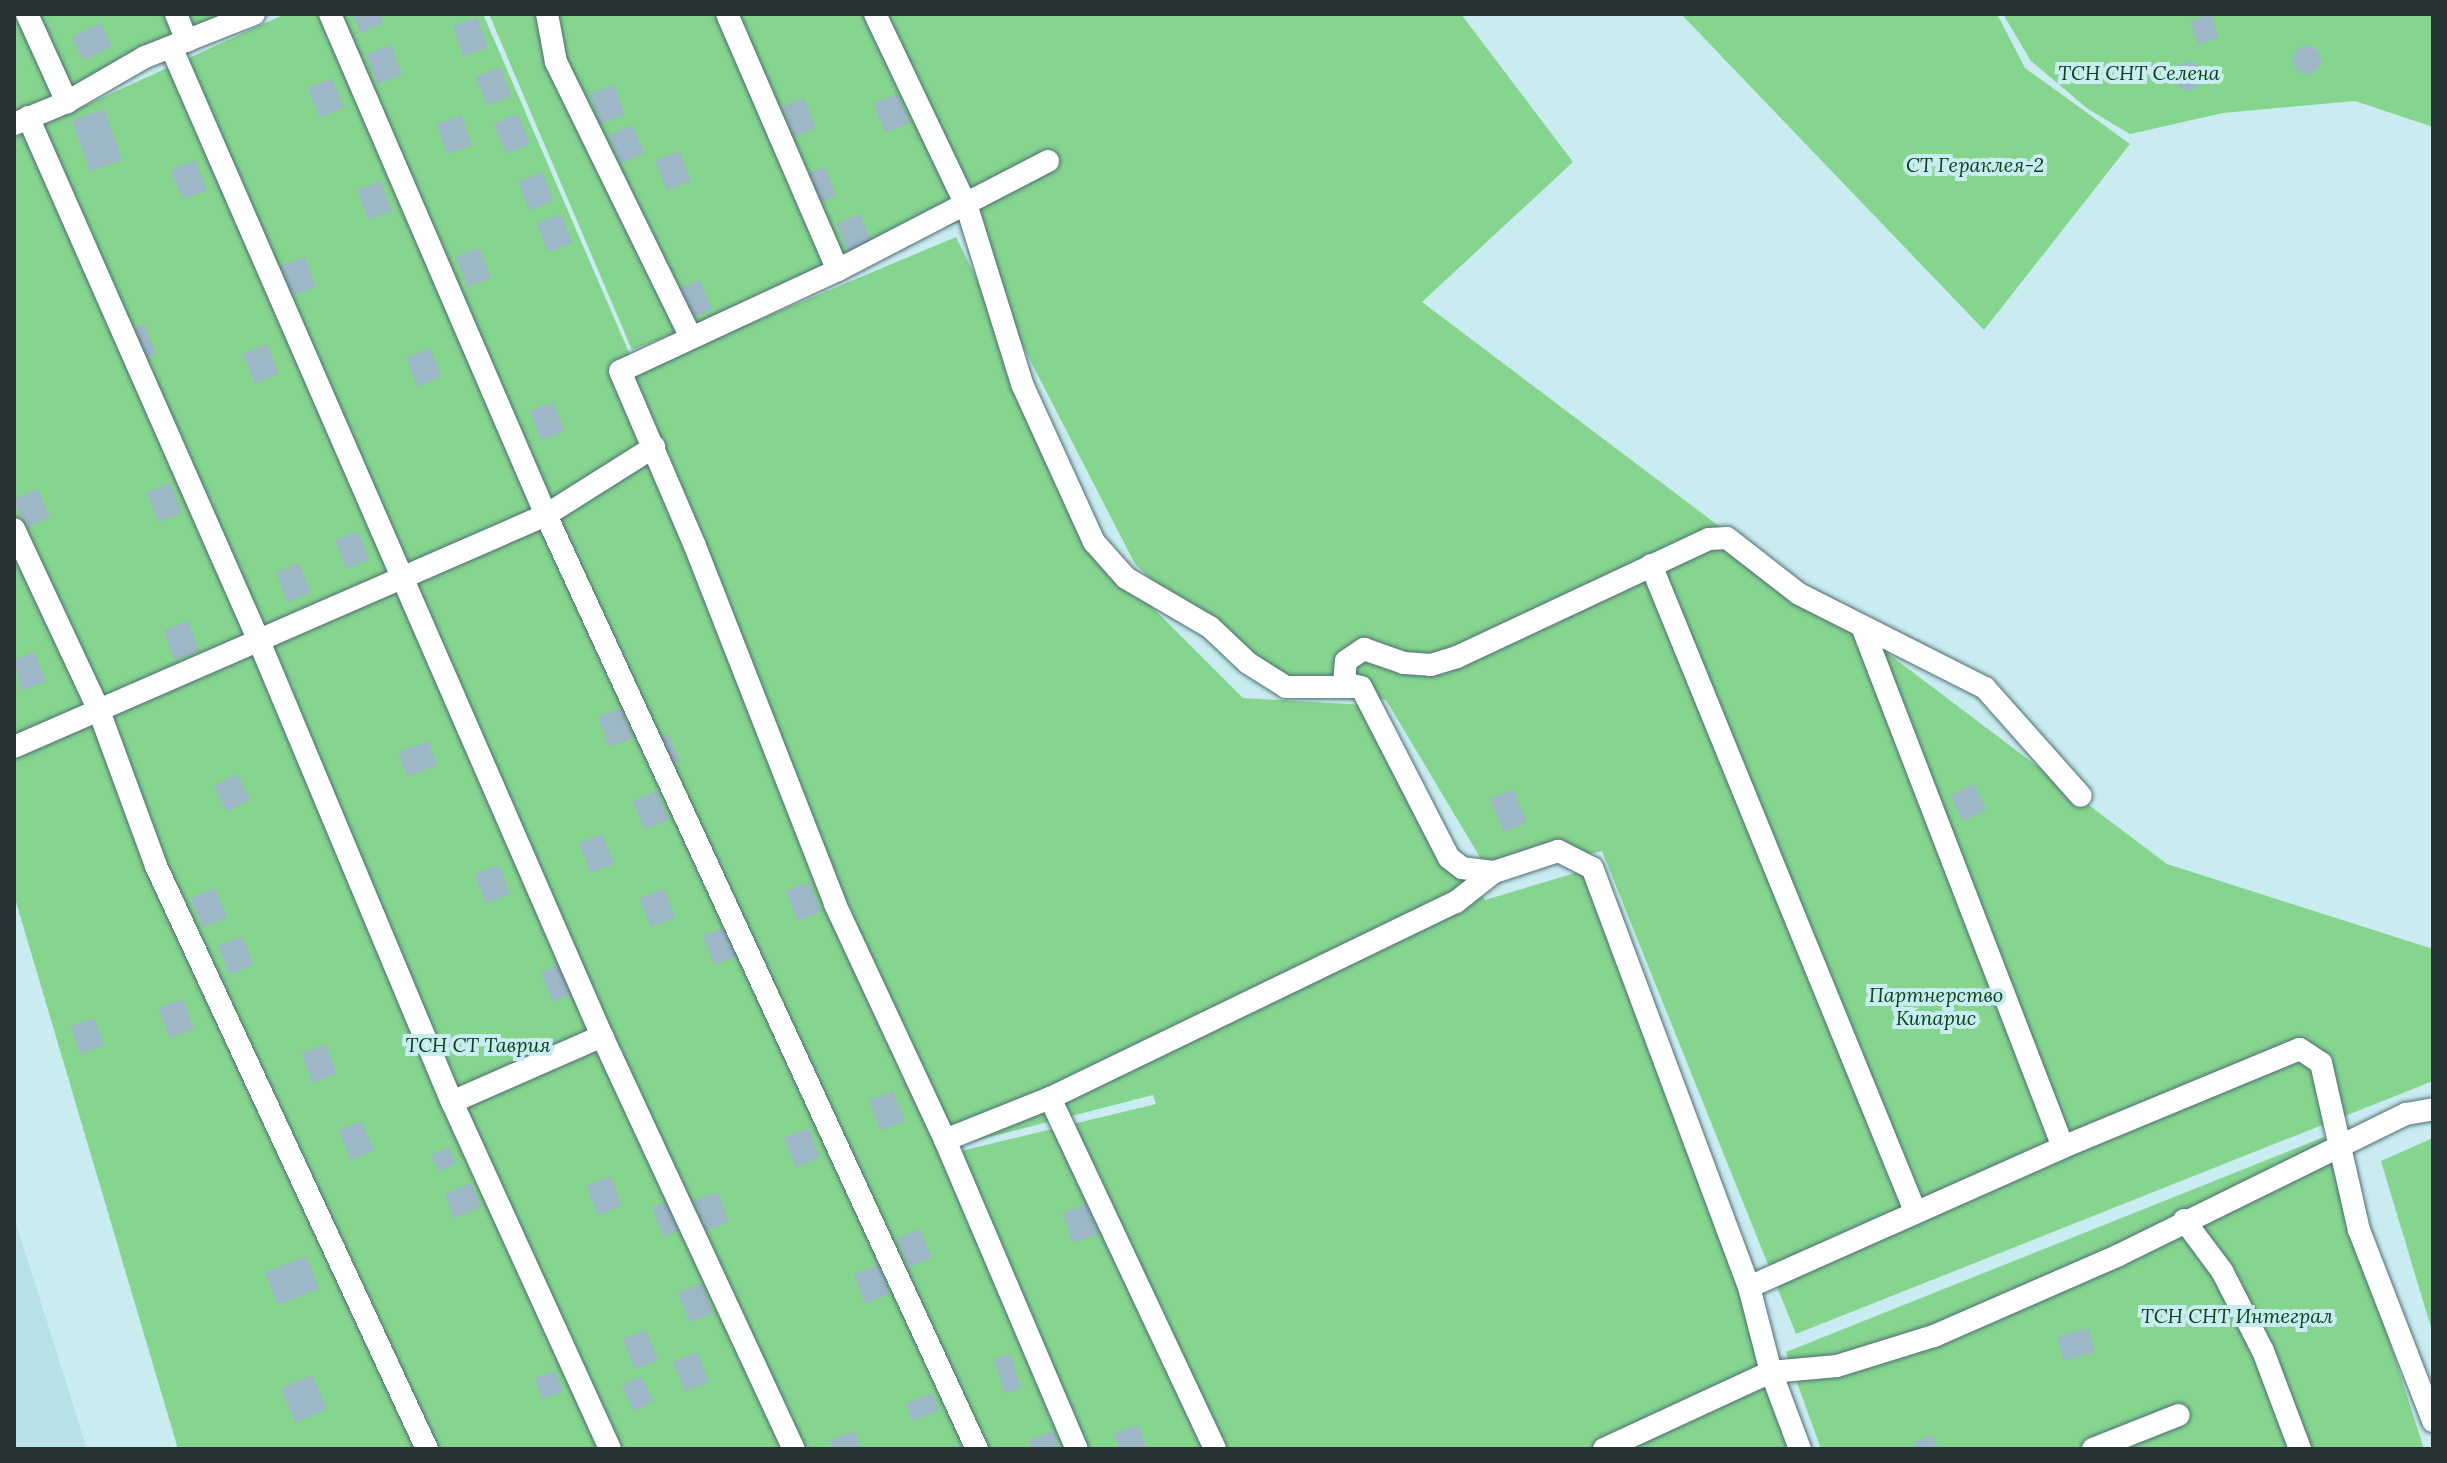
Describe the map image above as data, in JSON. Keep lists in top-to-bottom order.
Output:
{
  "parks": [
    "ТСН СНТ Селена",
    "СТ Гераклея-2",
    "Партнерство Кипарис",
    "ТСН СТ Таврия",
    "ТСН СНТ Интеграл"
  ]
}
